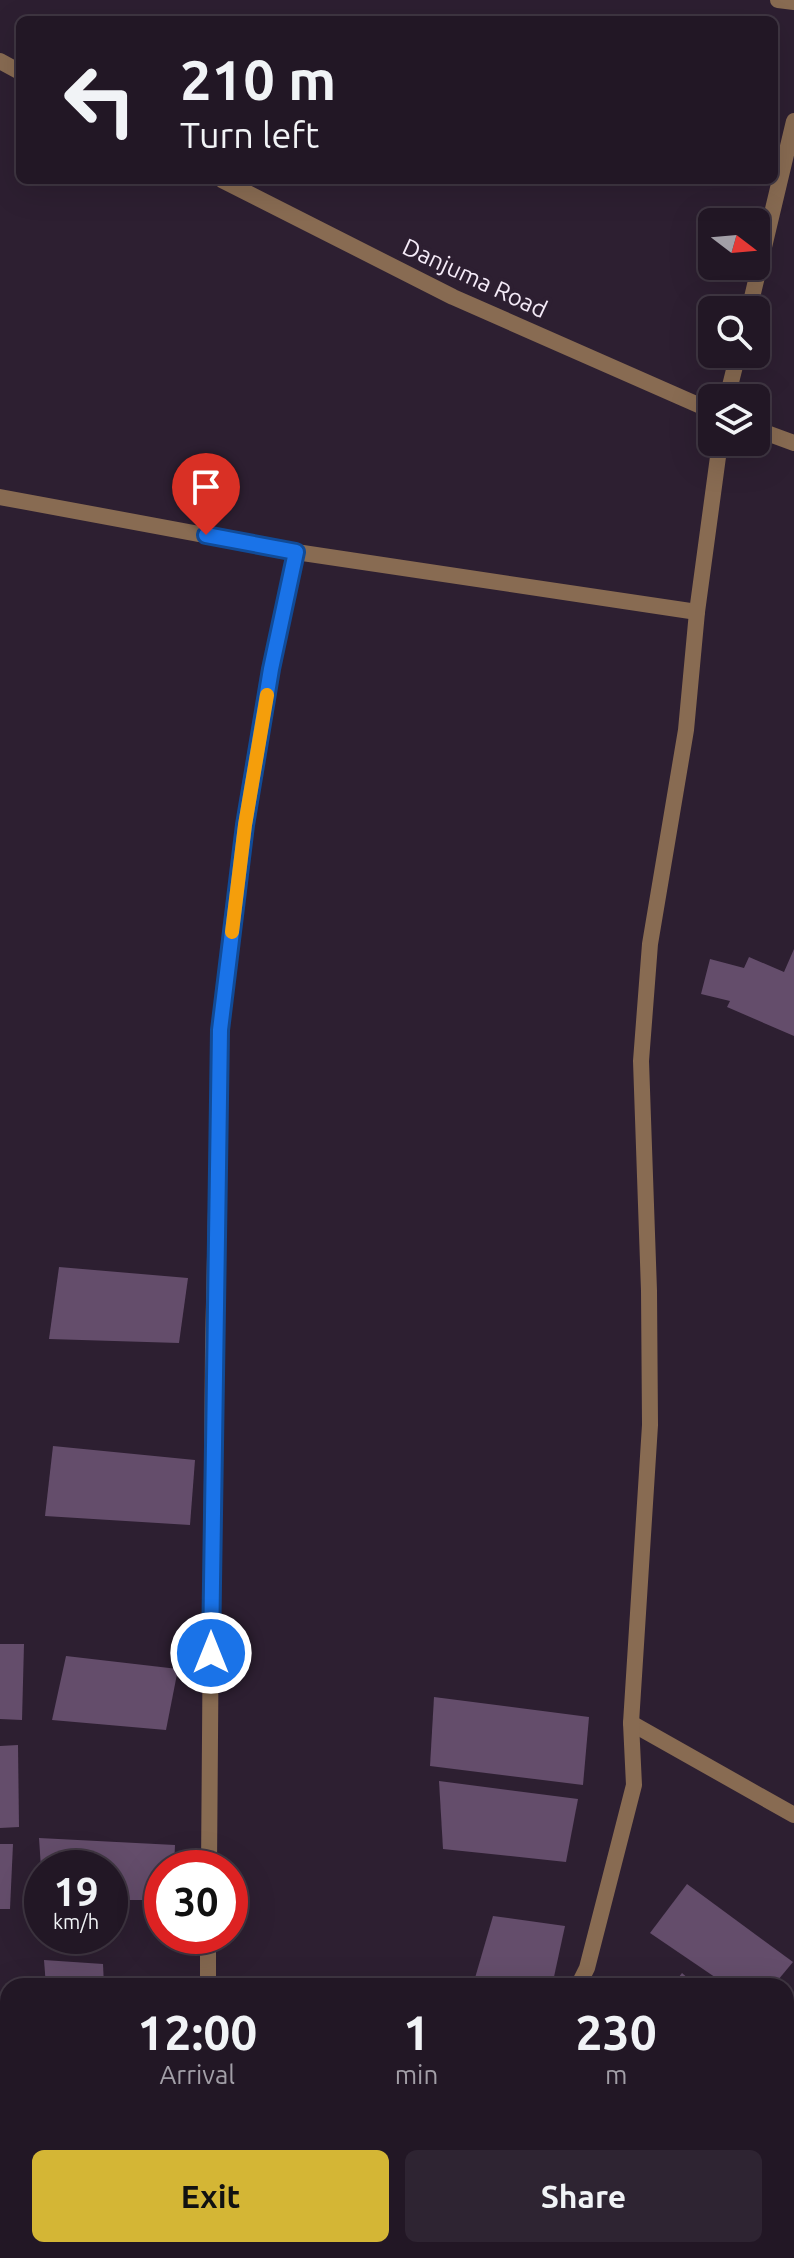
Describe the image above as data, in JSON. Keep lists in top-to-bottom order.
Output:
{
  "streets": {
    "street": ["Danjuma Road"]
  },
  "north": "right",
  "page": {
    "turn": ["210 m", "Turn left"],
    "speed": "19 km/h",
    "limit": "30",
    "eta": [
      "12:00",
      "Arrival",
      "1",
      "min",
      "230",
      "m"
    ],
    "buttons": ["Exit", "Share"]
  }
}
